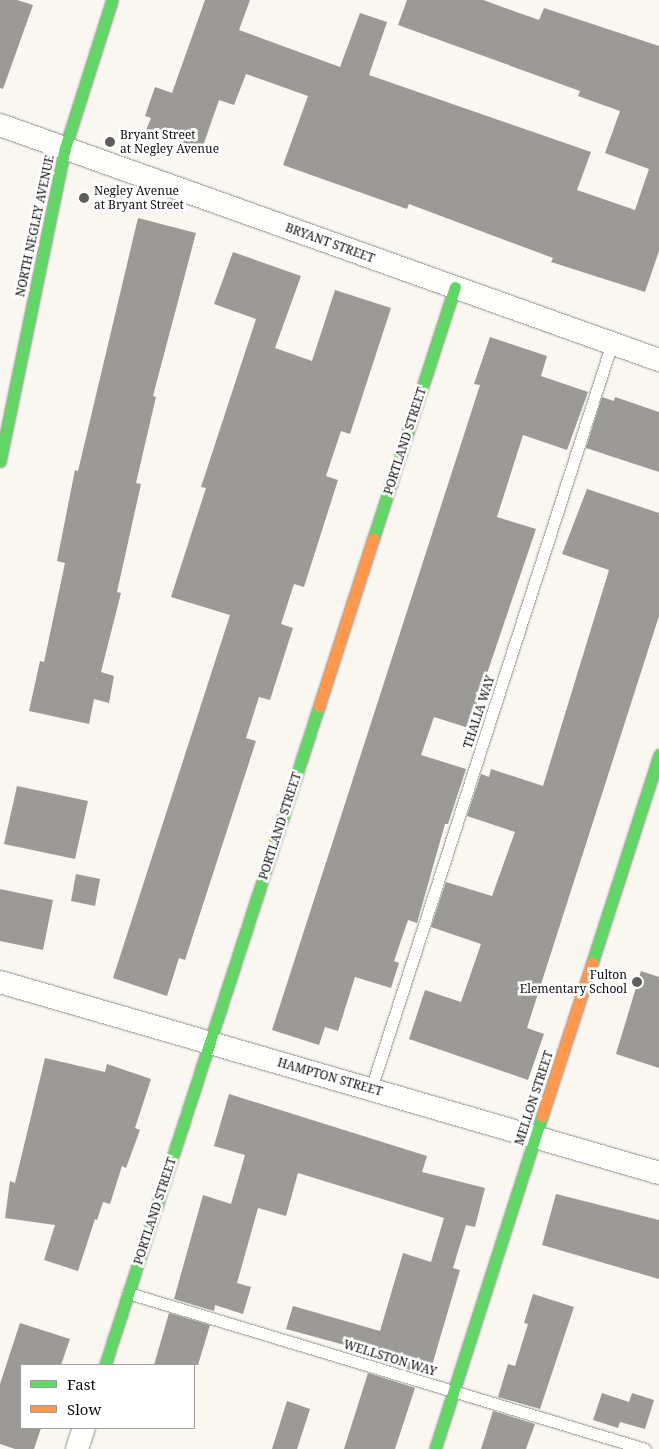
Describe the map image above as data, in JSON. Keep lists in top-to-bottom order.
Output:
{
  "streets": {
    "street": [
      "NORTH NEGLEY AVENUE",
      "BRYANT STREET",
      "PORTLAND STREET",
      "HAMPTON STREET",
      "MELLON STREET"
    ],
    "lane": ["THALIA WAY", "WELLSTON WAY"]
  },
  "crossings": [
    ["NORTH NEGLEY AVENUE", "BRYANT STREET"],
    ["BRYANT STREET", "PORTLAND STREET"],
    ["BRYANT STREET", "THALIA WAY"],
    ["PORTLAND STREET", "HAMPTON STREET"],
    ["PORTLAND STREET", "WELLSTON WAY"],
    ["THALIA WAY", "HAMPTON STREET"],
    ["HAMPTON STREET", "MELLON STREET"],
    ["MELLON STREET", "WELLSTON WAY"]
  ],
  "places": ["Bryant Street at Negley Avenue", "Negley Avenue at Bryant Street", "Fulton Elementary School"],
  "legend": ["Fast", "Slow"]
}
